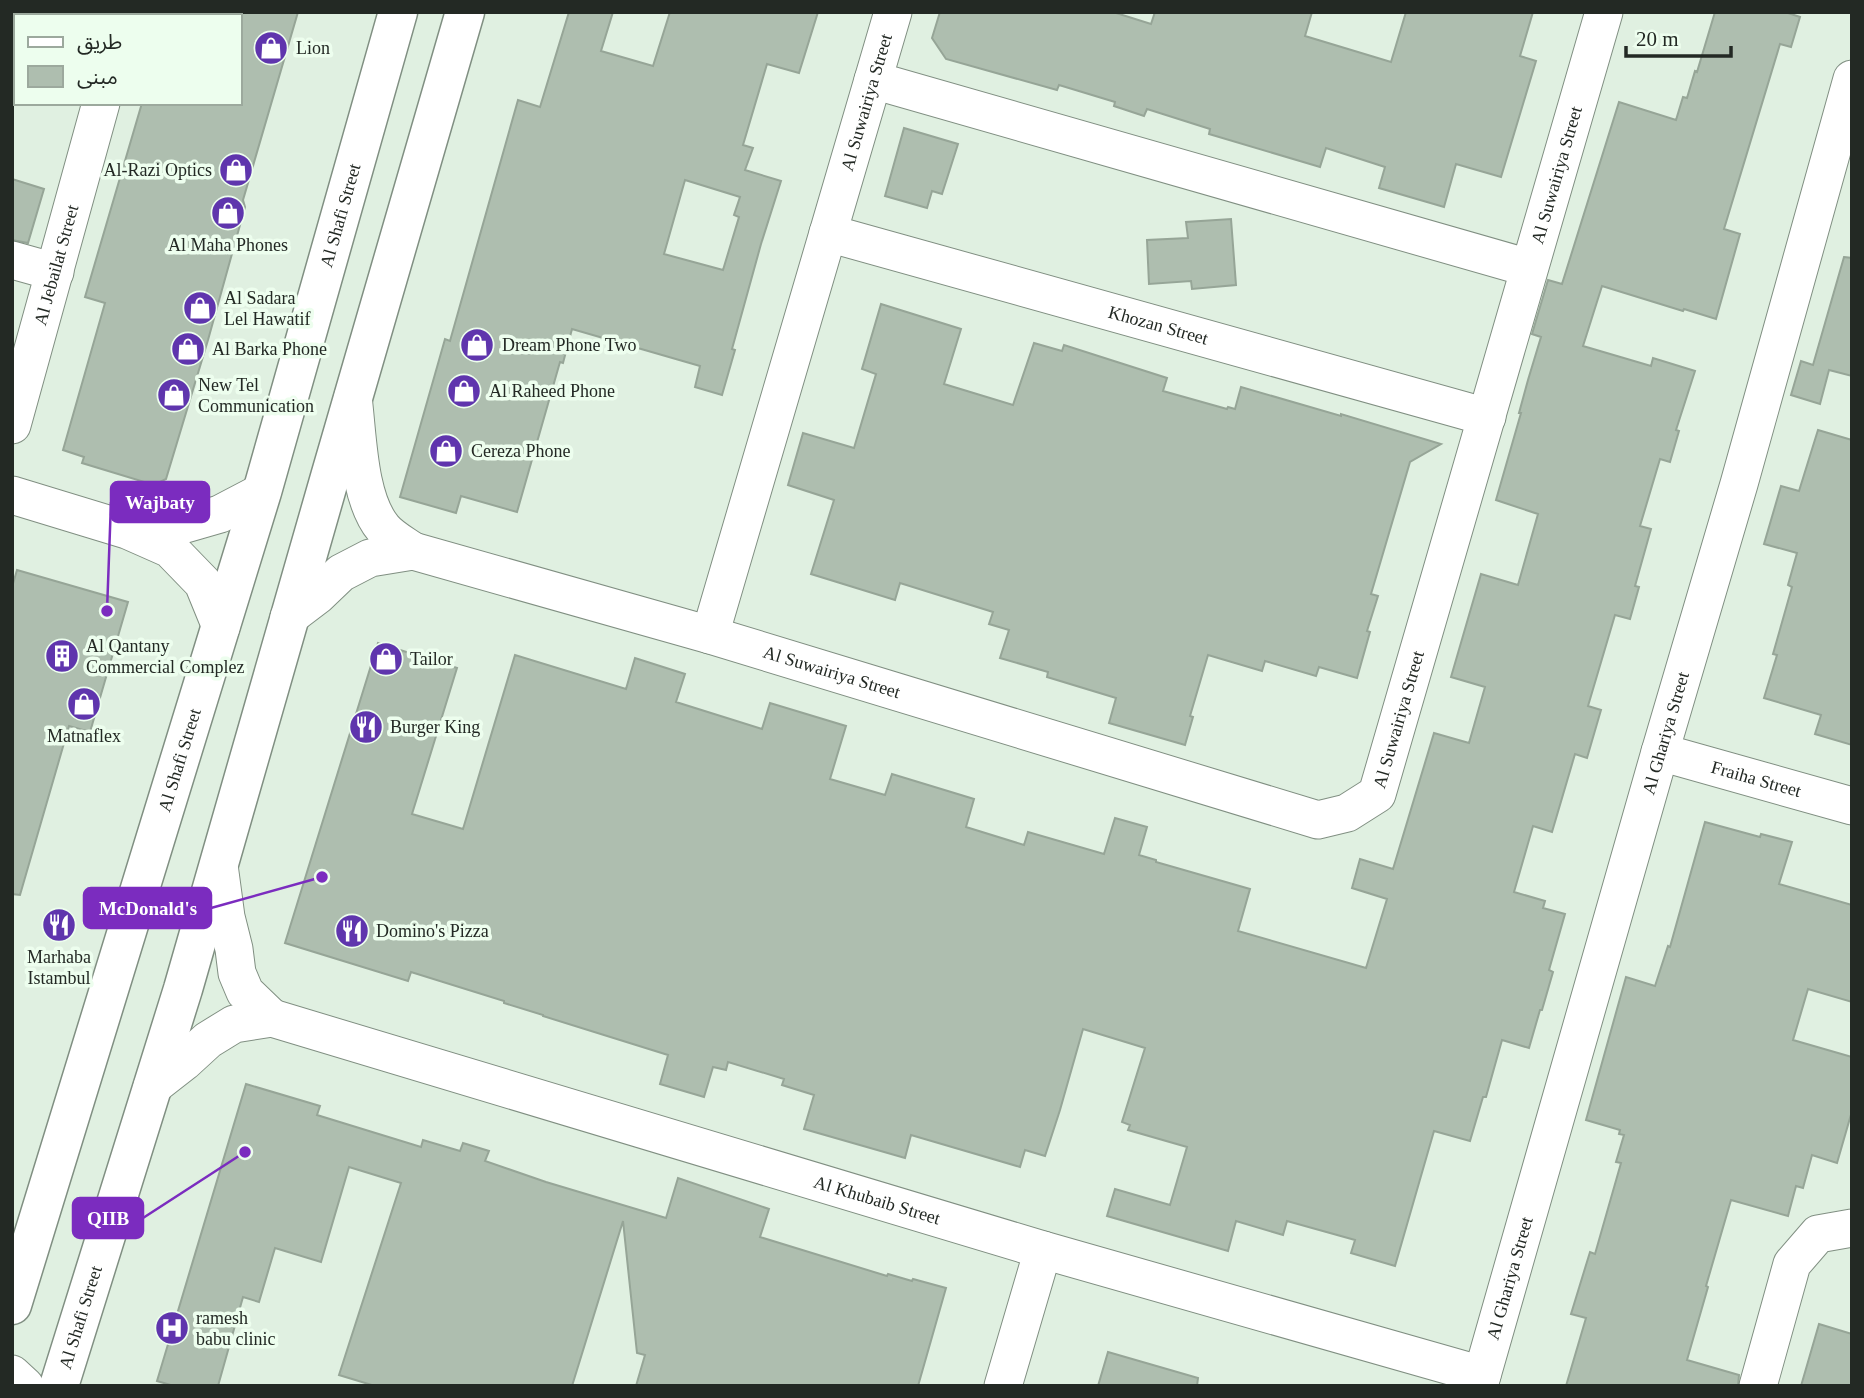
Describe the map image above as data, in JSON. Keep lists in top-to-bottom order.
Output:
{
  "streets": {
    "main road": ["Al Shafi Street"],
    "street": [
      "Al Suwairiya Street",
      "Al Jebailat Street",
      "Khozan Street",
      "Al Ghariya Street",
      "Fraiha Street",
      "Al Khubaib Street"
    ]
  },
  "crossings": [
    ["Al Suwairiya Street", "Al Shafi Street"],
    ["Al Suwairiya Street", "Khozan Street"],
    ["Al Shafi Street", "Al Khubaib Street"],
    ["Al Ghariya Street", "Fraiha Street"],
    ["Al Ghariya Street", "Al Khubaib Street"]
  ],
  "places": {
    "shop": [
      "Lion",
      "Al-Razi Optics",
      "Al Maha Phones",
      "Al Sadara Lel Hawatif",
      "Dream Phone Two",
      "Al Barka Phone",
      "Al Raheed Phone",
      "New Tel Communication",
      "Cereza Phone",
      "Tailor",
      "Matnaflex"
    ],
    "other": ["Wajbaty", "McDonald's", "QIIB"],
    "building": ["Al Qantany Commercial Complez"],
    "restaurant": ["Burger King", "Marhaba Istambul", "Domino's Pizza"],
    "hospital": ["ramesh babu clinic"]
  },
  "legend": ["طريق", "مبنى"],
  "scale_bar": "20 m"
}
